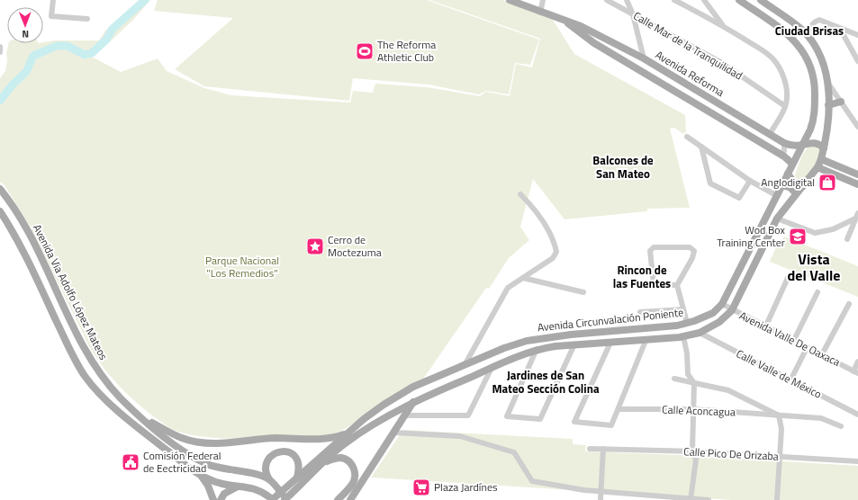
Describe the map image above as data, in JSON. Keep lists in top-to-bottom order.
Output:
{
  "streets": {
    "main road": ["Avenida Reforma", "Avenida Via Adolfo López Mateos", "Avenida Circunvalación Poniente"],
    "street": [
      "Calle Mar de la Tranquilidad",
      "Avenida Valle De Oaxaca",
      "Calle Valle de México",
      "Calle Aconcagua",
      "Calle Pico De Orizaba"
    ]
  },
  "crossings": [
    ["Avenida Reforma", "Avenida Circunvalación Poniente"],
    ["Avenida Circunvalación Poniente", "Avenida Valle De Oaxaca"],
    ["Avenida Circunvalación Poniente", "Calle Valle de México"]
  ],
  "districts": [
    "Ciudad Brisas",
    "Balcones de San Mateo",
    "Vista del Valle",
    "Rincon de las Fuentes",
    "Jardines de San Mateo Sección Colina"
  ],
  "parks": ["Parque Nacional \"Los Remedios\""],
  "places": {
    "sports": ["The Reforma Athletic Club"],
    "shop": ["Anglodigital"],
    "school or university": ["Wod Box Training Center"],
    "place": ["Cerro de Moctezuma"],
    "public building": ["Comisión Federal de Eectricidad"],
    "supermarket": ["Plaza Jardínes"]
  },
  "north": "bottom"
}
